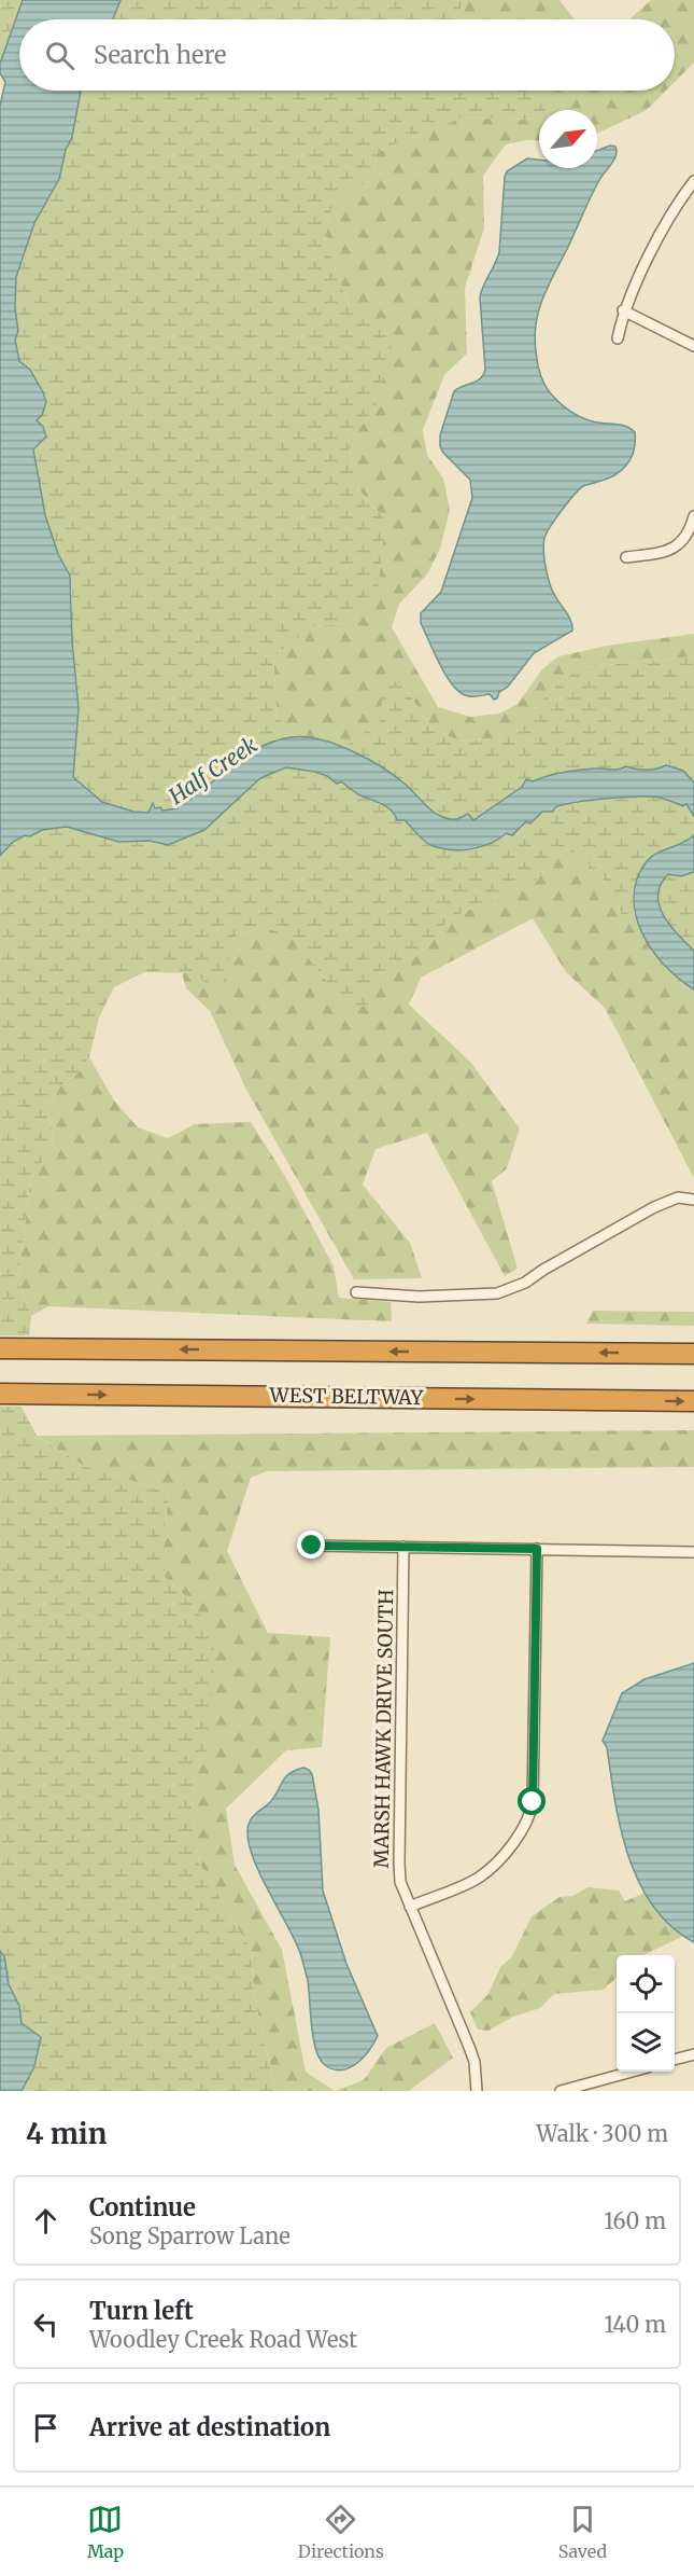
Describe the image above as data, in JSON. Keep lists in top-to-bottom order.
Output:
{
  "streets": {
    "highway": ["WEST BELTWAY"],
    "street": ["MARSH HAWK DRIVE SOUTH"]
  },
  "water": ["Half Creek"],
  "north": "top right",
  "page": {
    "search": "Search here",
    "heading": ["4 min", "Walk · 300 m"],
    "list": [
      ["Continue", "Song Sparrow Lane", "160 m"],
      ["Turn left", "Woodley Creek Road West", "140 m"],
      "Arrive at destination"
    ],
    "nav": ["Map", "Directions", "Saved"]
  }
}
